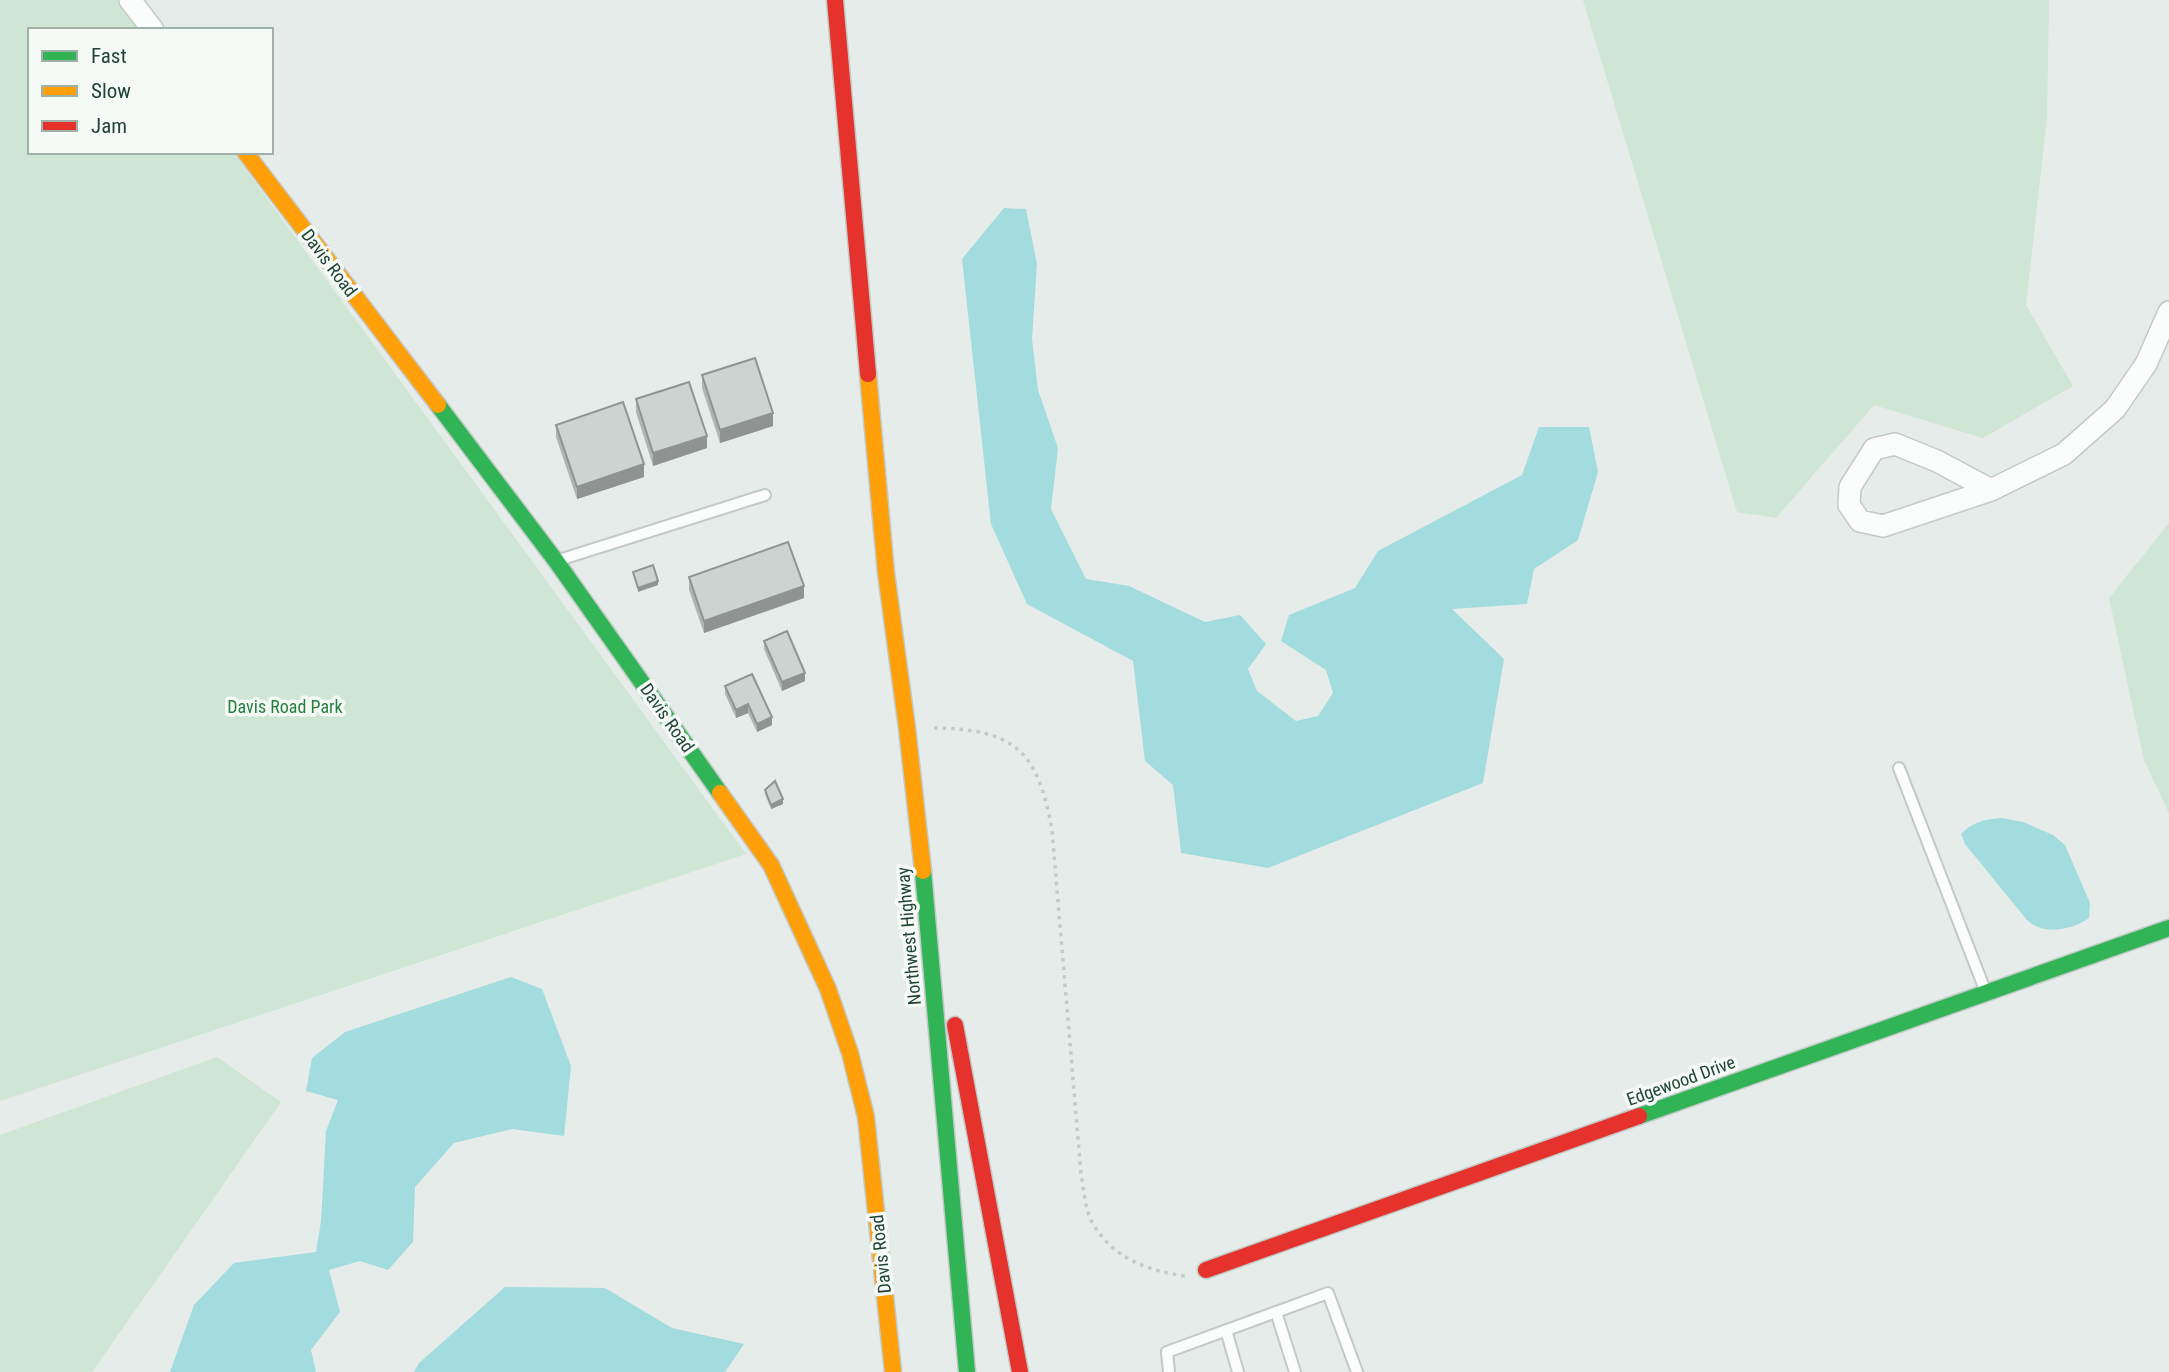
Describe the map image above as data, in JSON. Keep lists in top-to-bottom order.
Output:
{
  "streets": {
    "street": ["Davis Road", "Northwest Highway", "Edgewood Drive"]
  },
  "parks": ["Davis Road Park"],
  "legend": ["Fast", "Slow", "Jam"]
}
